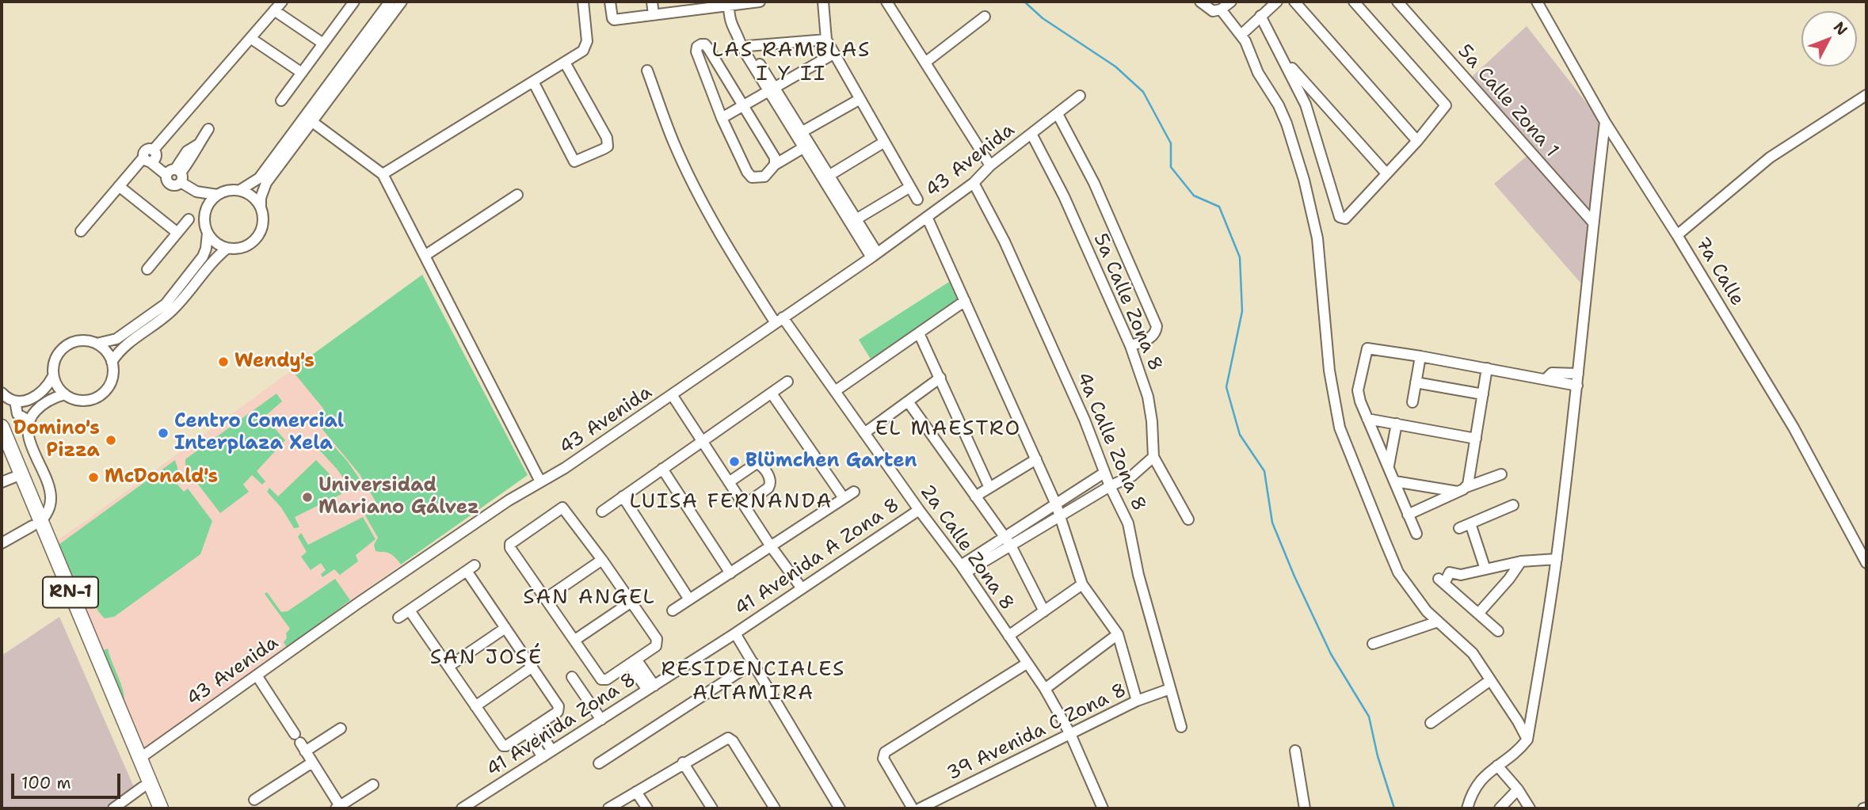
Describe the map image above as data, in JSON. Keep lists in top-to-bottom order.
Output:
{
  "streets": {
    "highway": ["RN-1"],
    "street": [
      "5a Calle Zona 1",
      "43 Avenida",
      "7a Calle",
      "5a Calle Zona 8",
      "4a Calle Zona 8",
      "2a Calle Zona 8",
      "41 Avenida A Zona 8",
      "41 Avenida Zona 8",
      "39 Avenida C Zona 8"
    ]
  },
  "crossings": [
    ["43 Avenida", "5a Calle Zona 8"],
    ["43 Avenida", "4a Calle Zona 8"],
    ["43 Avenida", "2a Calle Zona 8"],
    ["43 Avenida", "RN-1"],
    ["4a Calle Zona 8", "39 Avenida C Zona 8"],
    ["2a Calle Zona 8", "41 Avenida A Zona 8"],
    ["2a Calle Zona 8", "39 Avenida C Zona 8"],
    ["41 Avenida A Zona 8", "41 Avenida Zona 8"]
  ],
  "districts": [
    "LAS RAMBLAS I Y II",
    "EL MAESTRO",
    "LUISA FERNANDA",
    "SAN ANGEL",
    "SAN JOSÉ",
    "RESIDENCIALES ALTAMIRA"
  ],
  "places": [
    "Wendy's",
    "Centro Comercial Interplaza Xela",
    "Domino's Pizza",
    "Blümchen Garten",
    "McDonald's",
    "Universidad Mariano Gálvez"
  ],
  "scale_bar": "100 m",
  "north": "top right"
}
